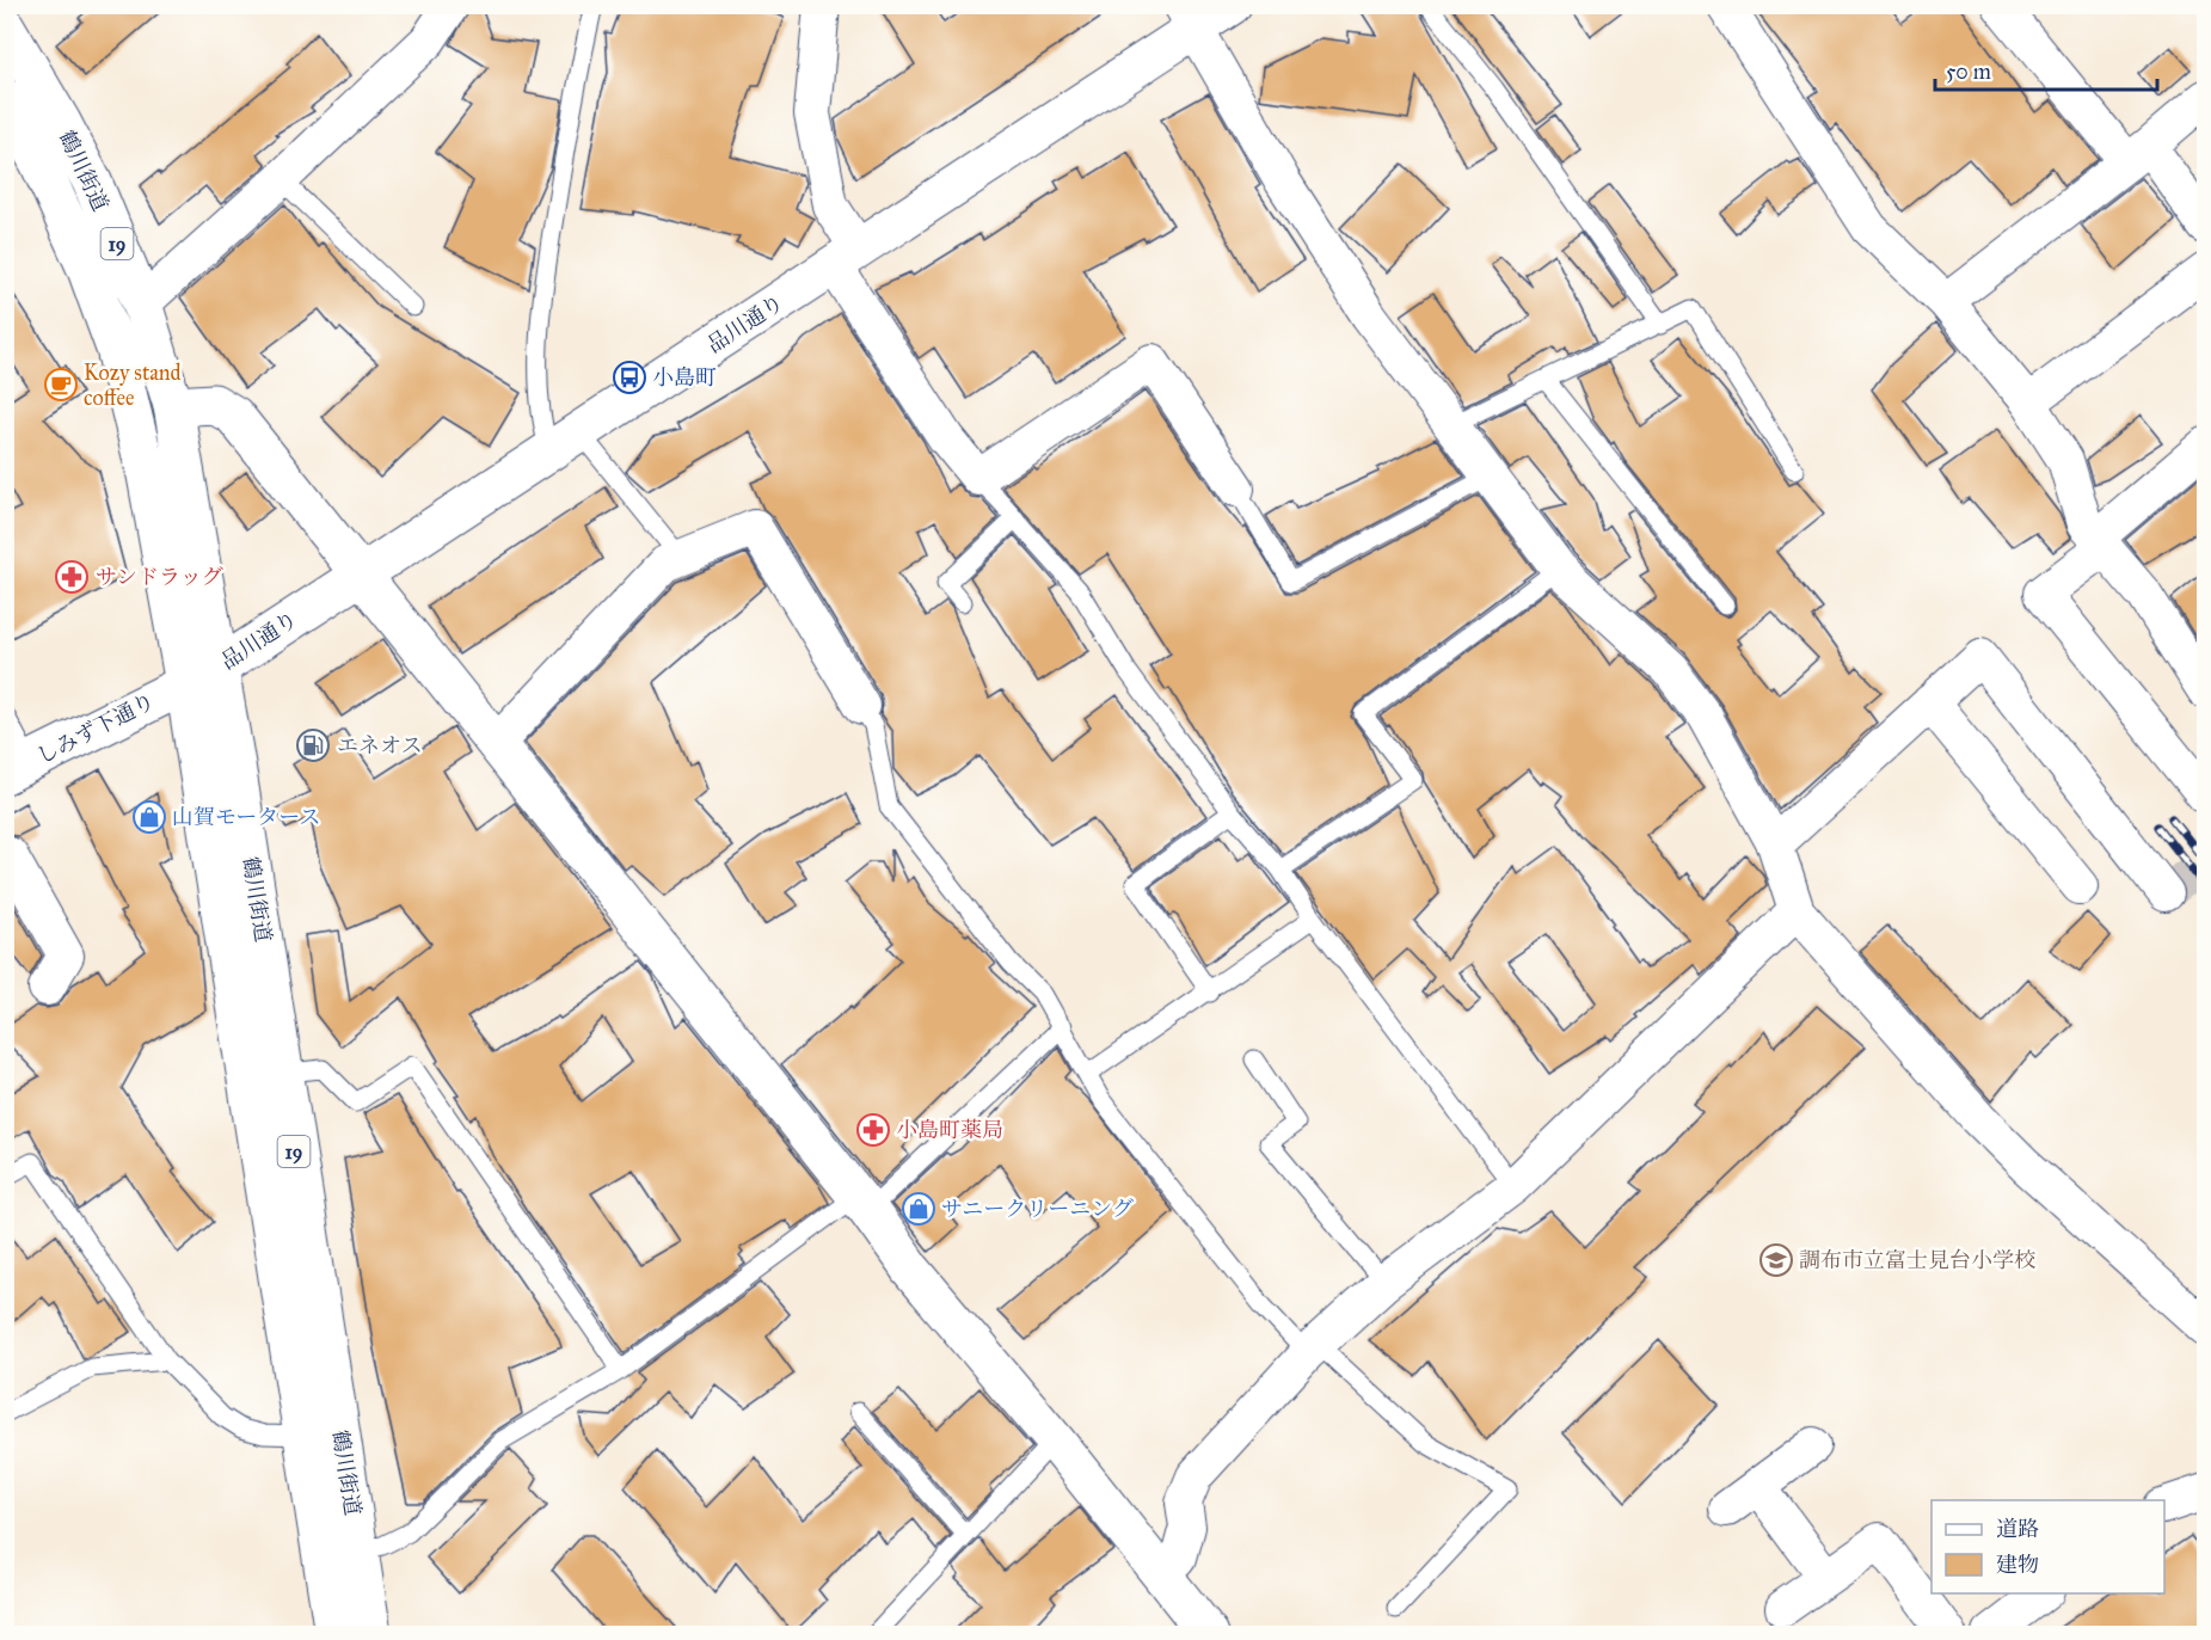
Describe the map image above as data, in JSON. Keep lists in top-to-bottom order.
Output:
{
  "streets": {
    "main road": [
      "鶴川街道",
      "19",
      "品川通り",
      "しみず下通り"
    ]
  },
  "crossings": [
    ["鶴川街道", "品川通り"],
    ["鶴川街道", "しみず下通り"],
    ["品川通り", "しみず下通り"]
  ],
  "places": {
    "bus stop": ["小島町"],
    "cafe": ["Kozy stand coffee"],
    "pharmacy": ["サンドラッグ", "小島町薬局"],
    "fuel station": ["エネオス"],
    "shop": ["山賀モータース", "サニークリーニング"],
    "school or university": ["調布市立富士見台小学校"]
  },
  "legend": ["道路", "建物"],
  "scale_bar": "50 m"
}
